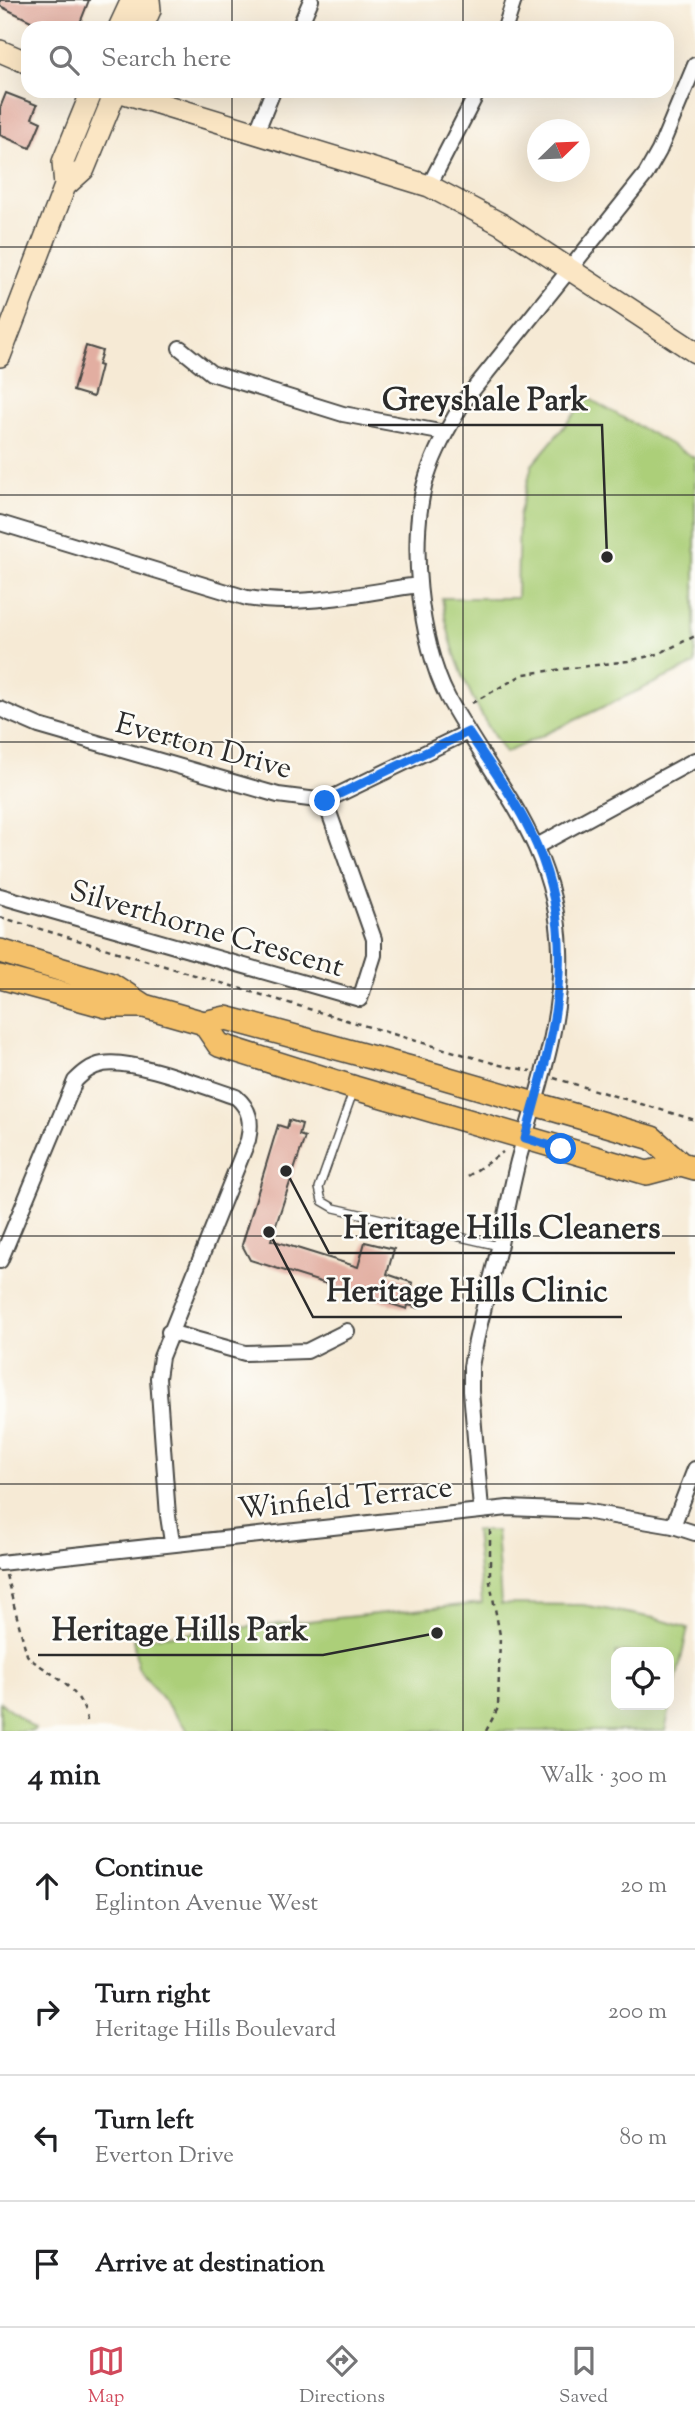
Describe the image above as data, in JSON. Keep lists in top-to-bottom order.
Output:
{
  "streets": {
    "street": ["Everton Drive", "Silverthorne Crescent", "Winfield Terrace"]
  },
  "crossings": [
    ["Everton Drive", "Silverthorne Crescent"]
  ],
  "places": [
    "Greyshale Park",
    "Heritage Hills Cleaners",
    "Heritage Hills Clinic",
    "Heritage Hills Park"
  ],
  "north": "top right",
  "page": {
    "search": "Search here",
    "heading": ["4 min", "Walk · 300 m"],
    "list": [
      ["Continue", "Eglinton Avenue West", "20 m"],
      ["Turn right", "Heritage Hills Boulevard", "200 m"],
      ["Turn left", "Everton Drive", "80 m"],
      "Arrive at destination"
    ],
    "nav": ["Map", "Directions", "Saved"]
  }
}
